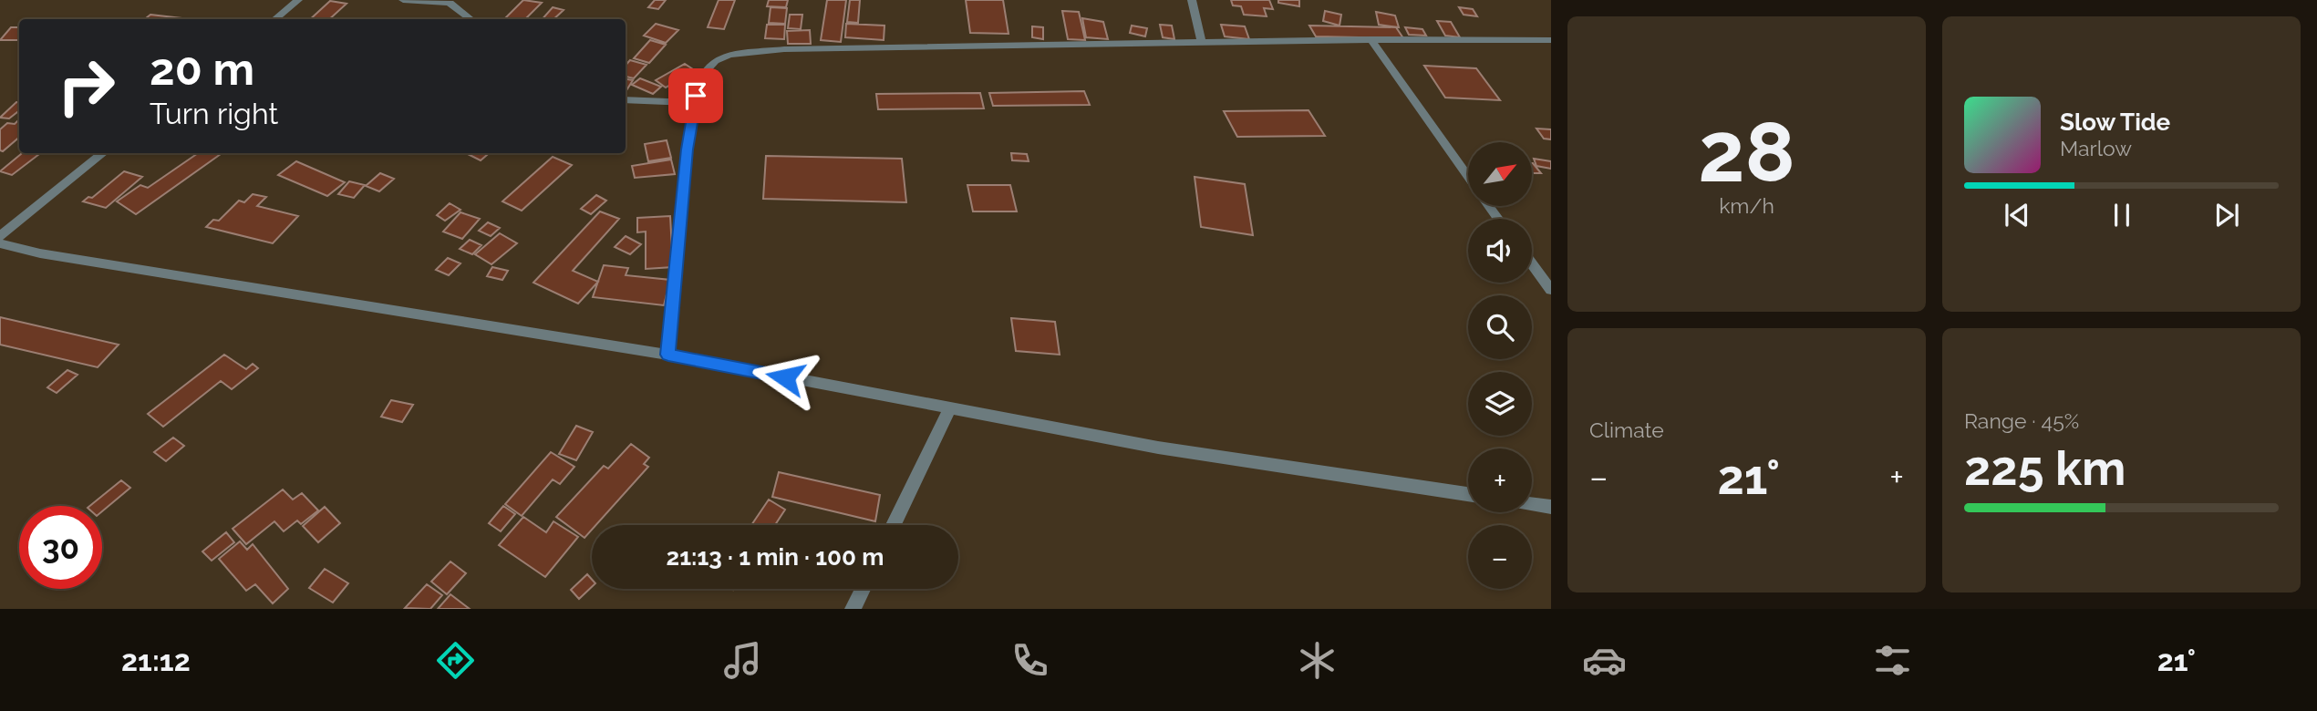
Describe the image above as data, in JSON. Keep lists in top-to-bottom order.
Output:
{
  "north": "top right",
  "page": {
    "tile": [
      ["28", "km/h"],
      "Climate",
      ["Range · 45%", "225 km"]
    ],
    "turn": ["20 m", "Turn right"],
    "song": ["Slow Tide", "Marlow"],
    "map_buttons": ["+", "−"],
    "heat": ["−", "21°", "+"],
    "limit": "30",
    "trip": "21:13 · 1 min · 100 m",
    "tabs": ["21:12", "21°"]
  }
}
